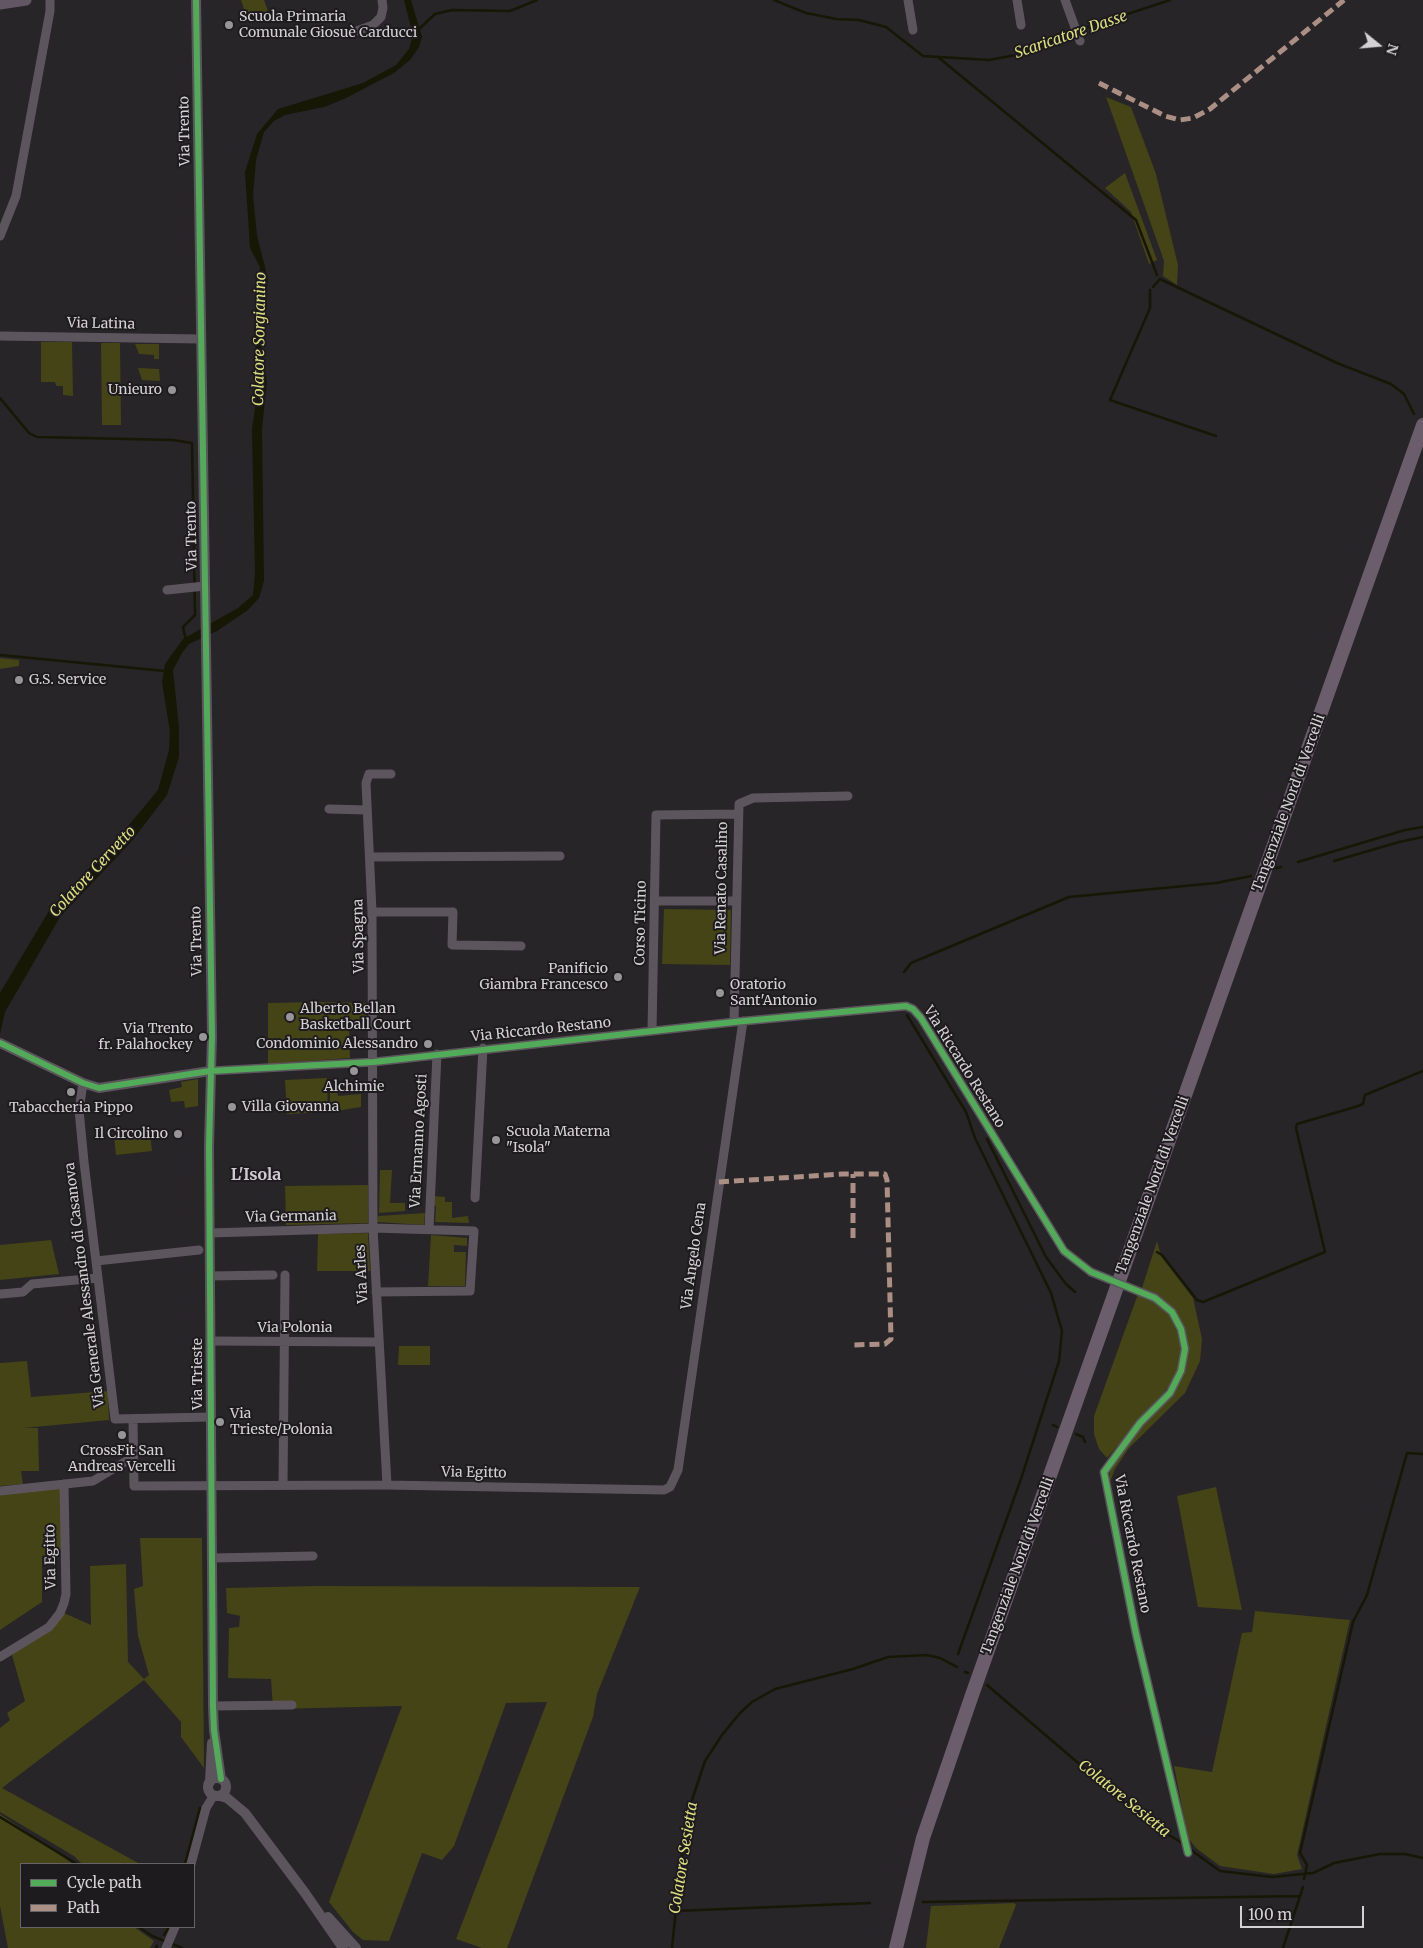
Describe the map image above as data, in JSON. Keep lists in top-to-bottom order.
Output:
{
  "streets": {
    "main road": ["Tangenziale Nord di Vercelli"],
    "street": [
      "Via Trento",
      "Via Latina",
      "Via Renato Casalino",
      "Corso Ticino",
      "Via Spagna",
      "Via Riccardo Restano",
      "Via Ermanno Agosti",
      "Via Germania",
      "Via Angelo Cena",
      "Via Arles",
      "Via Generale Alessandro di Casanova",
      "Via Polonia",
      "Via Trieste",
      "Via Egitto"
    ]
  },
  "crossings": [
    ["Via Trento", "Via Latina"],
    ["Via Trento", "Via Riccardo Restano"],
    ["Via Trento", "Via Trieste"],
    ["Via Renato Casalino", "Corso Ticino"],
    ["Via Renato Casalino", "Via Riccardo Restano"],
    ["Via Renato Casalino", "Via Angelo Cena"],
    ["Corso Ticino", "Via Riccardo Restano"],
    ["Via Spagna", "Via Riccardo Restano"],
    ["Via Spagna", "Via Arles"],
    ["Via Riccardo Restano", "Via Ermanno Agosti"],
    ["Via Riccardo Restano", "Via Angelo Cena"],
    ["Via Riccardo Restano", "Via Arles"],
    ["Via Riccardo Restano", "Via Generale Alessandro di Casanova"],
    ["Via Riccardo Restano", "Via Trieste"],
    ["Via Ermanno Agosti", "Via Germania"],
    ["Via Germania", "Via Arles"],
    ["Via Germania", "Via Trieste"],
    ["Via Angelo Cena", "Via Egitto"],
    ["Via Arles", "Via Polonia"],
    ["Via Arles", "Via Egitto"],
    ["Via Generale Alessandro di Casanova", "Via Trieste"],
    ["Via Generale Alessandro di Casanova", "Via Egitto"],
    ["Via Polonia", "Via Trieste"],
    ["Via Trieste", "Via Egitto"]
  ],
  "districts": ["L'Isola"],
  "water": [
    "Scaricatore Dasse",
    "Colatore Sorgianino",
    "Colatore Cervetto",
    "Colatore Sesietta"
  ],
  "places": [
    "Scuola Primaria Comunale Giosuè Carducci",
    "Unieuro",
    "G.S. Service",
    "Panificio Giambra Francesco",
    "Oratorio Sant'Antonio",
    "Alberto Bellan Basketball Court",
    "Via Trento fr. Palahockey",
    "Condominio Alessandro",
    "Alchimie",
    "Tabaccheria Pippo",
    "Villa Giovanna",
    "Il Circolino",
    "Scuola Materna \"Isola\"",
    "Via Trieste/Polonia",
    "CrossFit San Andreas Vercelli"
  ],
  "legend": ["Cycle path", "Path"],
  "scale_bar": "100 m",
  "north": "right"
}
